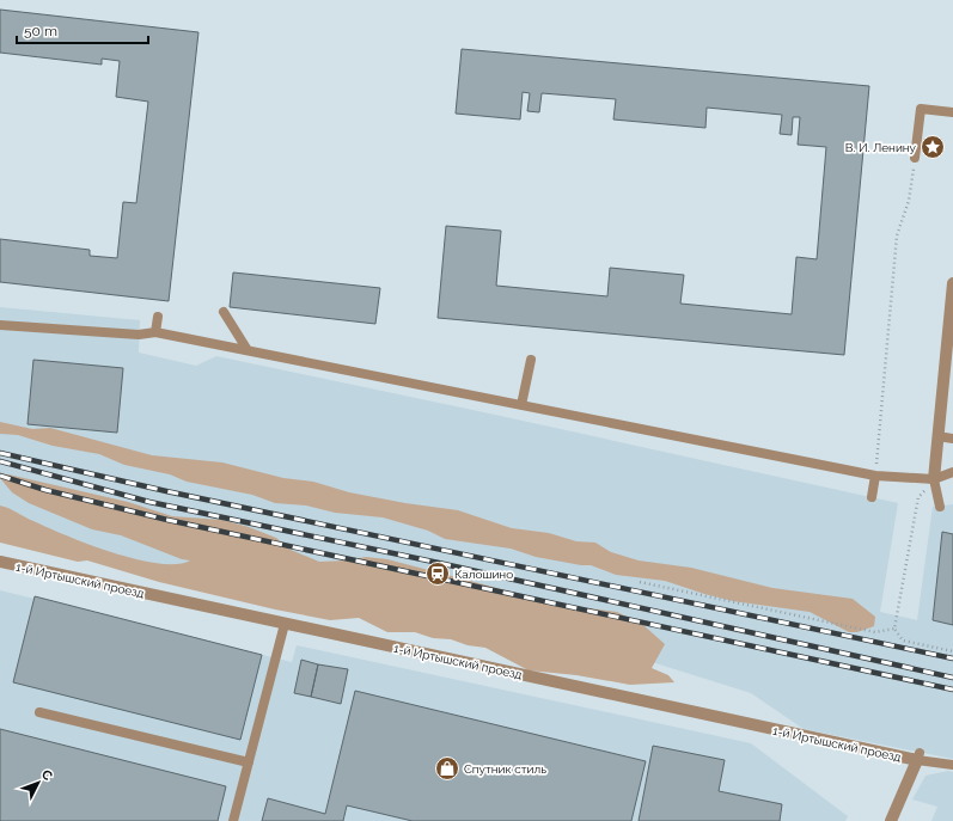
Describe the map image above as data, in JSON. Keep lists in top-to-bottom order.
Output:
{
  "streets": {
    "street": ["1-й Иртышский проезд"]
  },
  "places": {
    "place": ["В. И. Ленину"],
    "station": ["Калошино"],
    "shop": ["Спутник стиль"]
  },
  "scale_bar": "50 m",
  "north": "top right"
}
